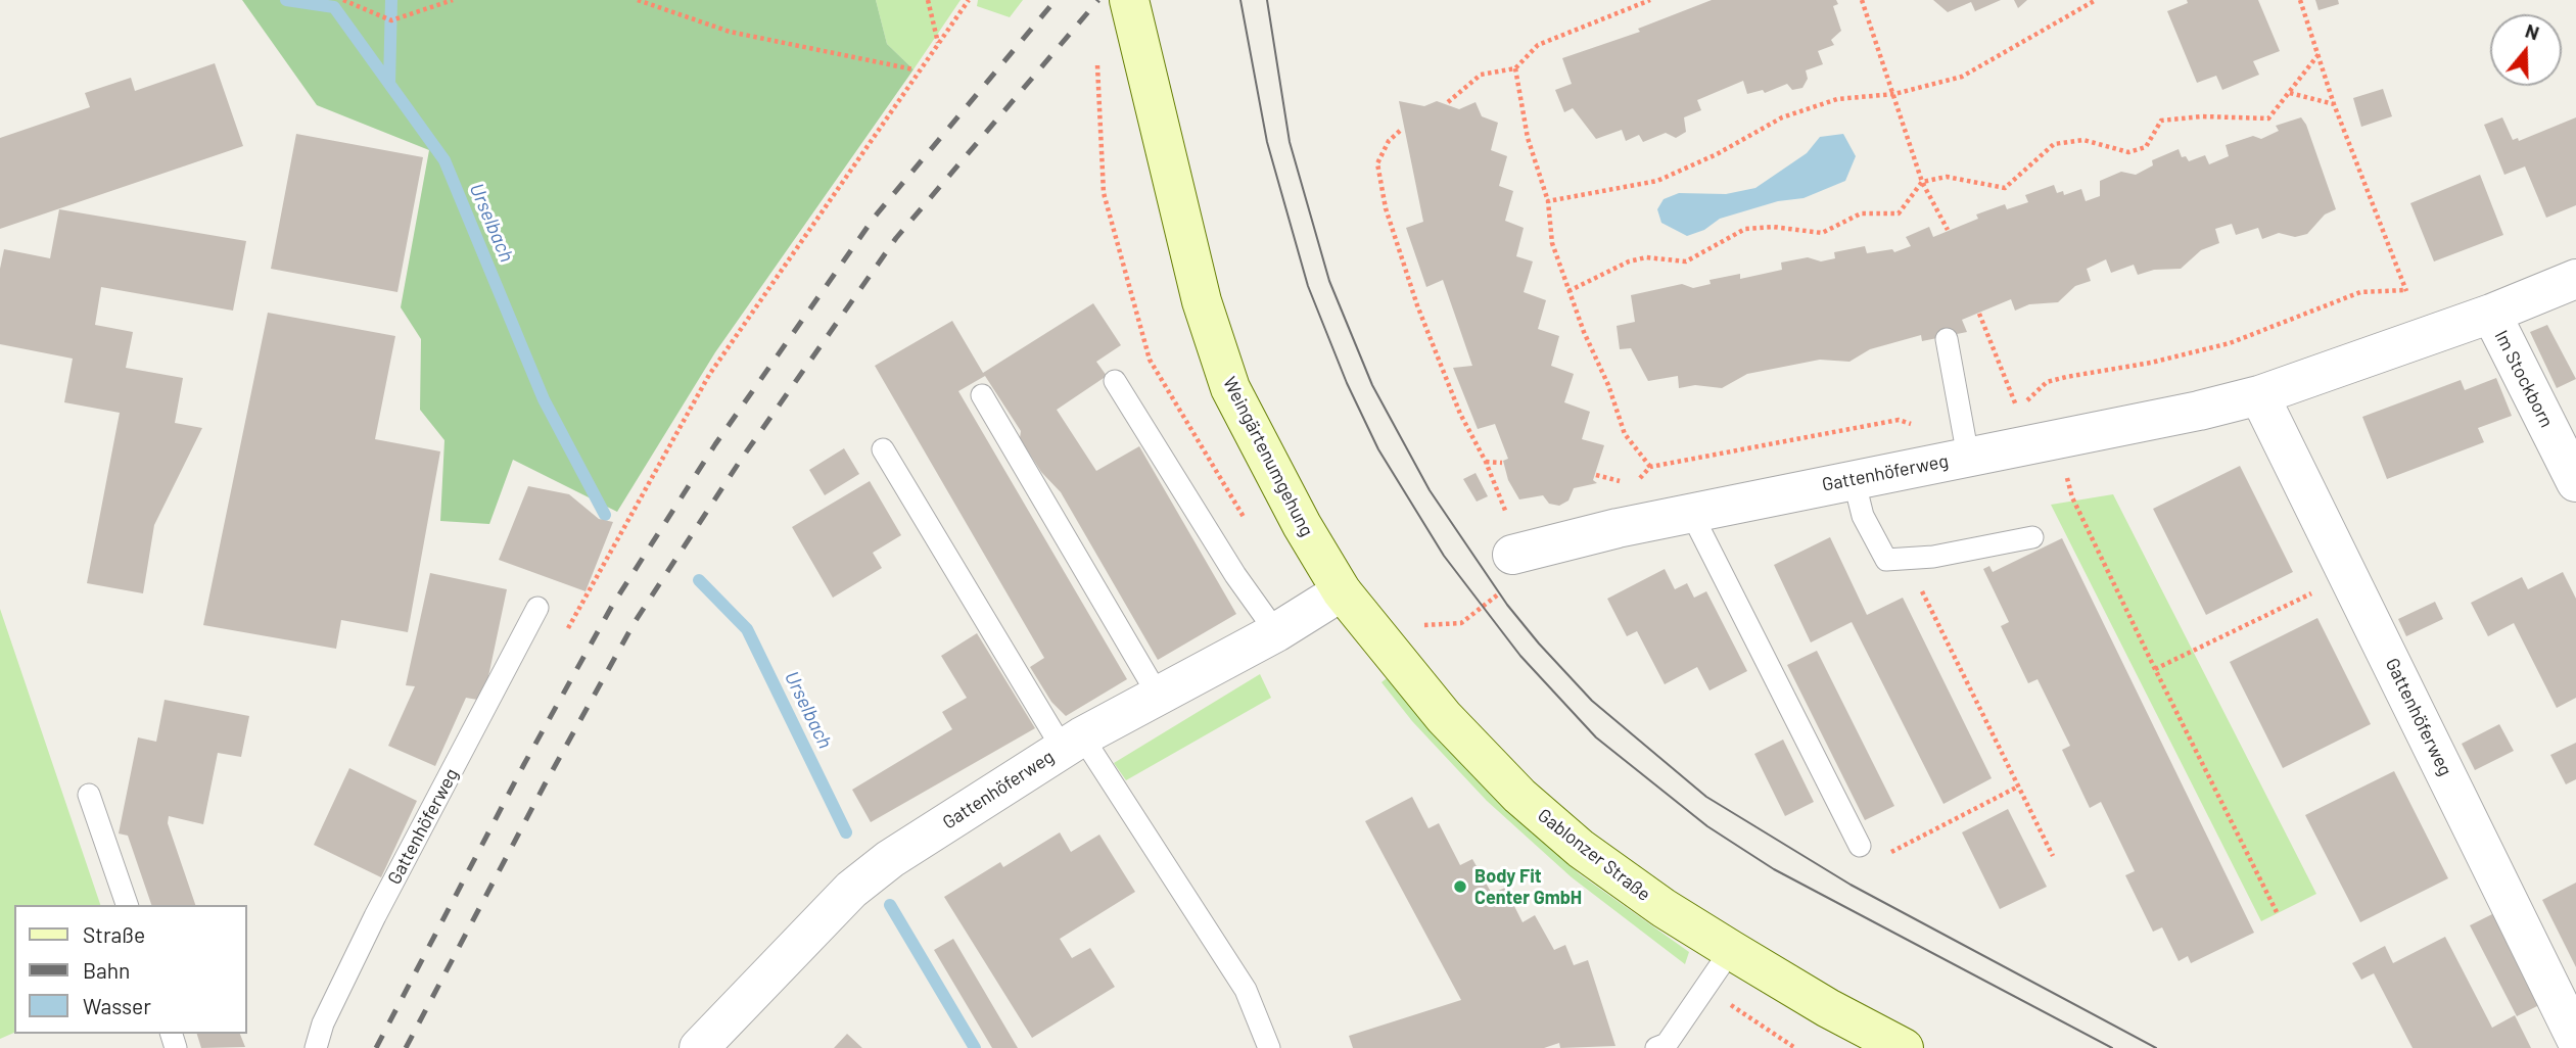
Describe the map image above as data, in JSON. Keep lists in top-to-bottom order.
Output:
{
  "streets": {
    "main road": ["Weingärtenumgehung", "Gablonzer Straße"],
    "street": ["Im Stockborn", "Gattenhöferweg"]
  },
  "crossings": [
    ["Im Stockborn", "Gattenhöferweg"],
    ["Weingärtenumgehung", "Gattenhöferweg"],
    ["Weingärtenumgehung", "Gablonzer Straße"],
    ["Gattenhöferweg", "Gablonzer Straße"]
  ],
  "water": ["Urselbach"],
  "places": ["Body Fit Center GmbH"],
  "legend": ["Straße", "Bahn", "Wasser"],
  "north": "top"
}
